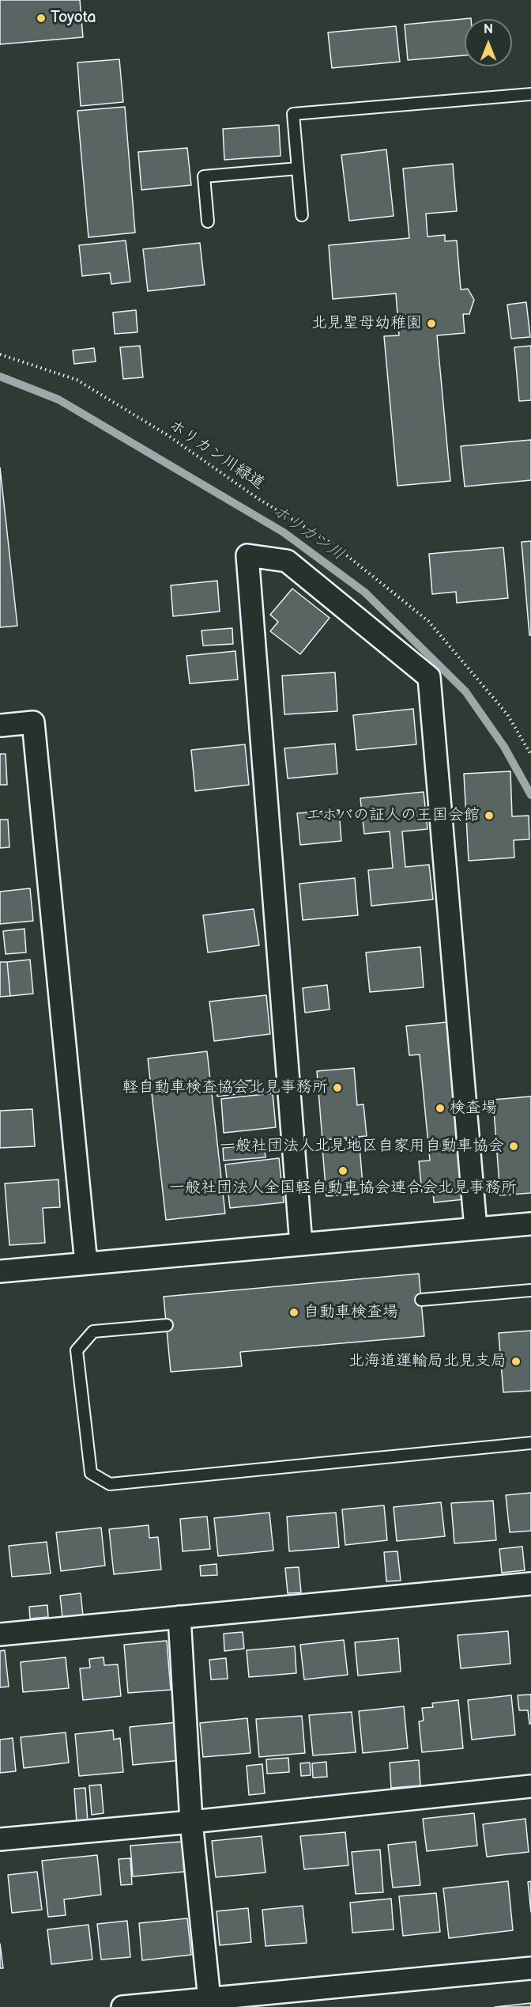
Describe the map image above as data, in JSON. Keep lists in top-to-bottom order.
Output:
{
  "streets": {
    "path": ["ホリカン川緑道"]
  },
  "water": ["ホリカン川"],
  "places": [
    "Toyota",
    "北見聖母幼稚園",
    "エホバの証人の王国会館",
    "軽自動車検査協会北見事務所",
    "検査場",
    "一般社団法人北見地区自家用自動車協会",
    "一般社団法人全国軽自動車協会連合会北見事務所",
    "自動車検査場",
    "北海道運輸局北見支局"
  ],
  "north": "top"
}
